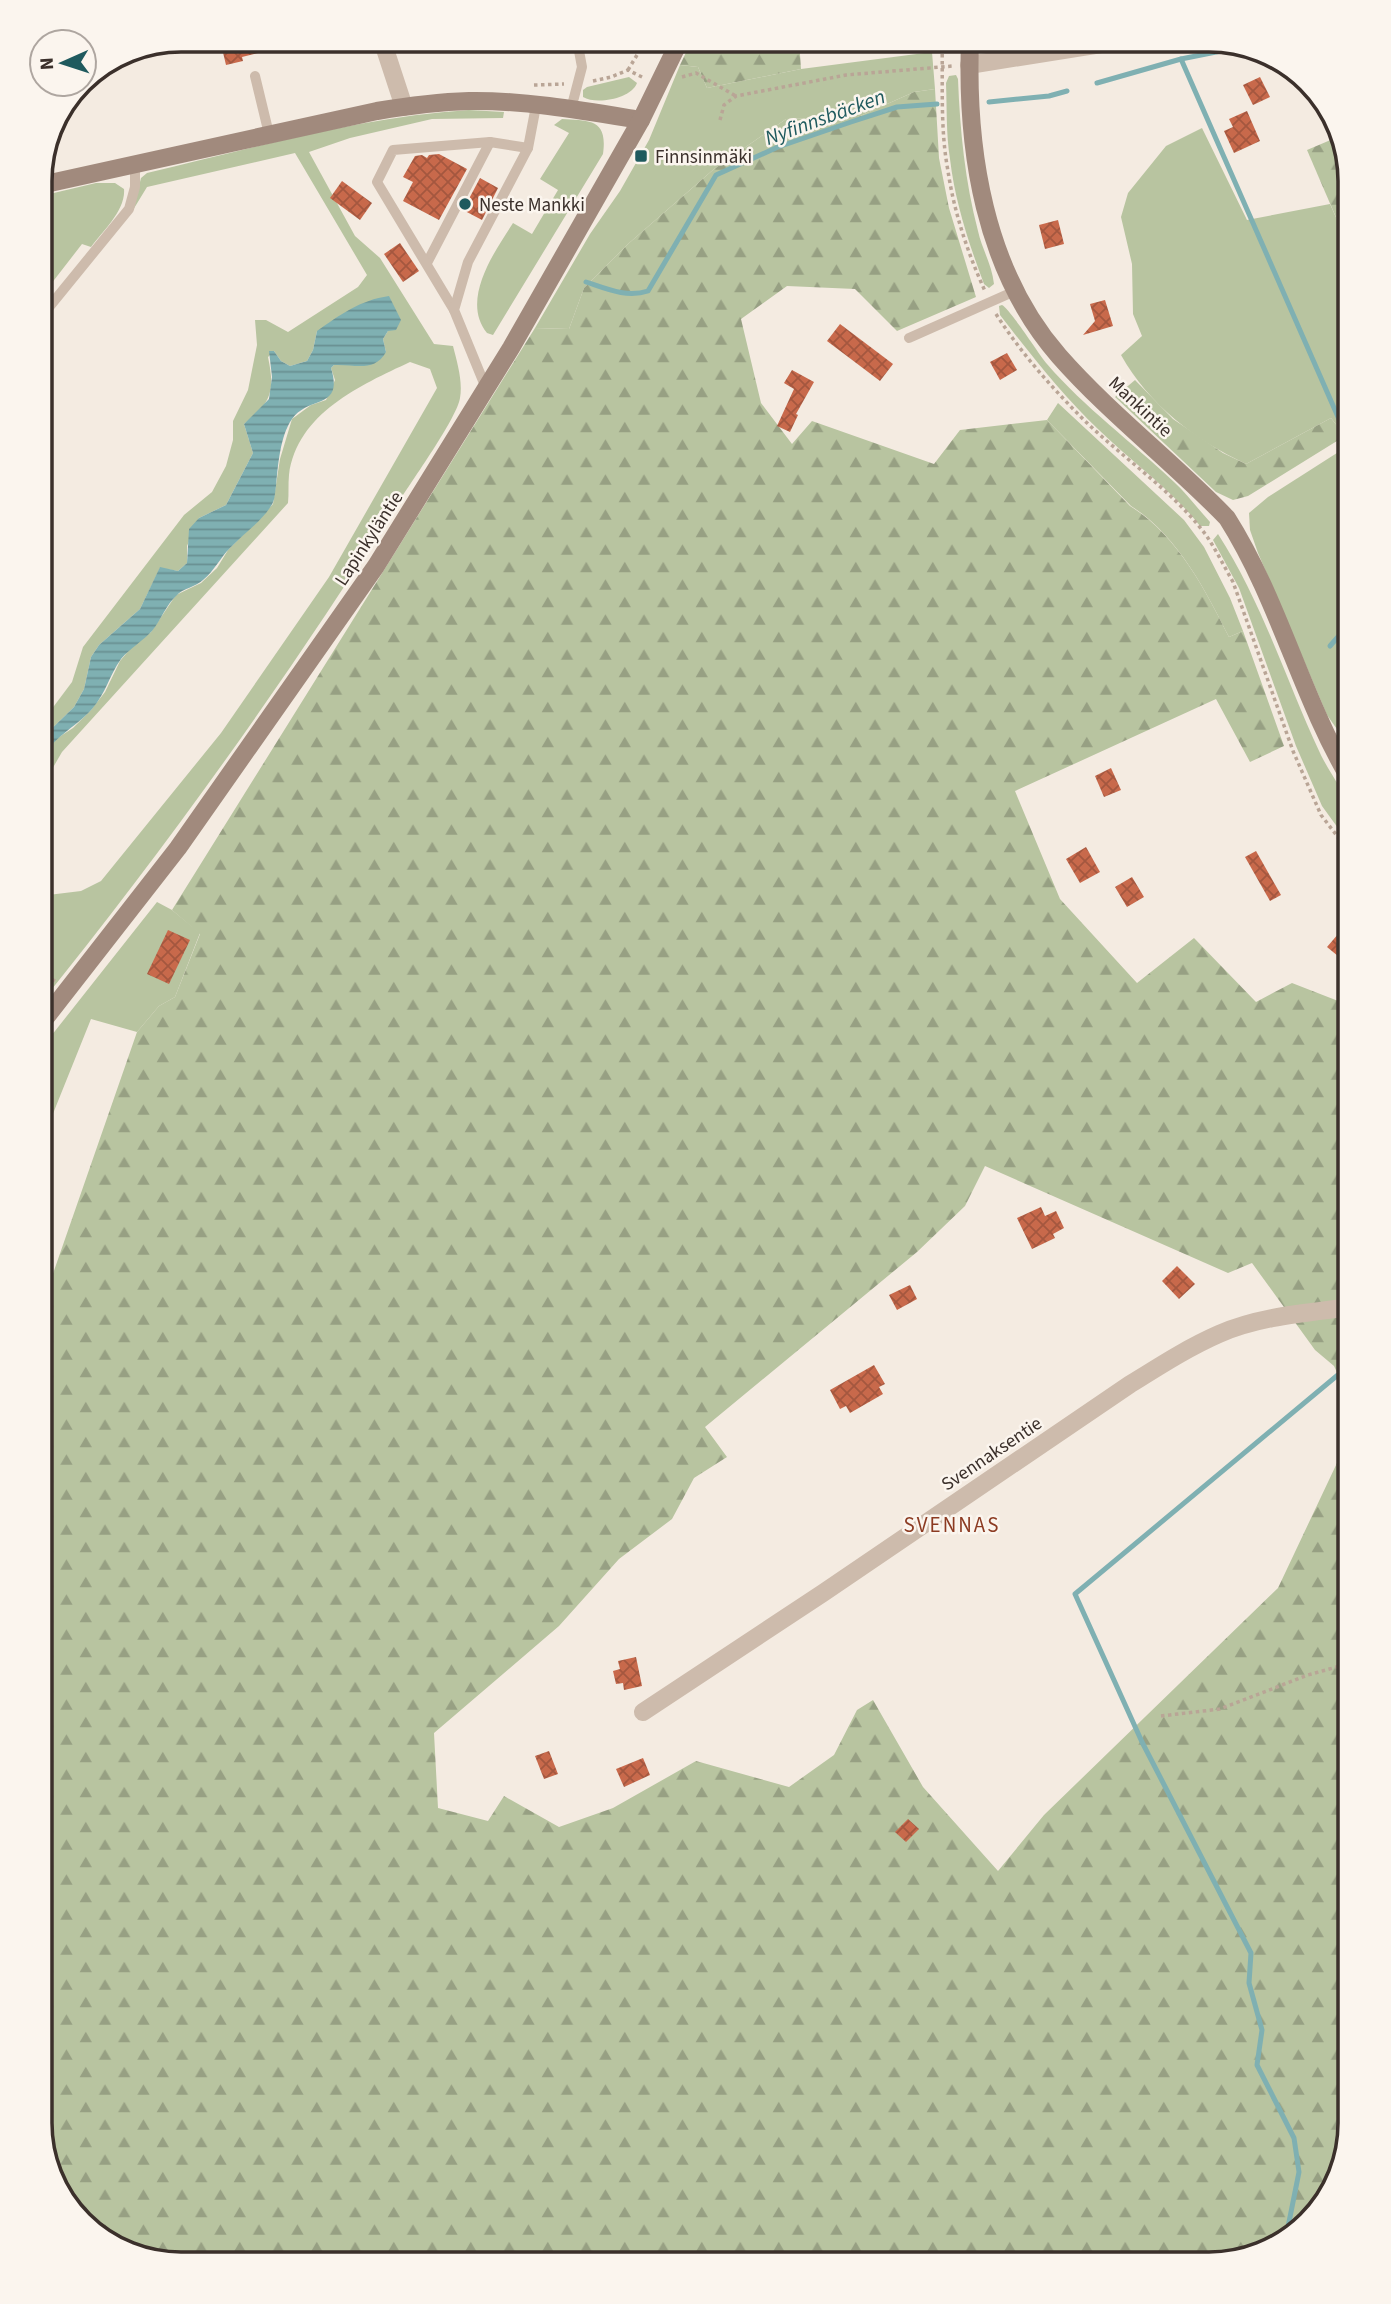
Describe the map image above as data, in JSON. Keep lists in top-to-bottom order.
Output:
{
  "streets": {
    "street": ["Mankintie", "Lapinkyläntie", "Svennaksentie"]
  },
  "districts": ["SVENNAS"],
  "water": ["Nyfinnsbäcken"],
  "places": {
    "transit": ["Finnsinmäki"],
    "other": ["Neste Mankki"]
  },
  "north": "left"
}
